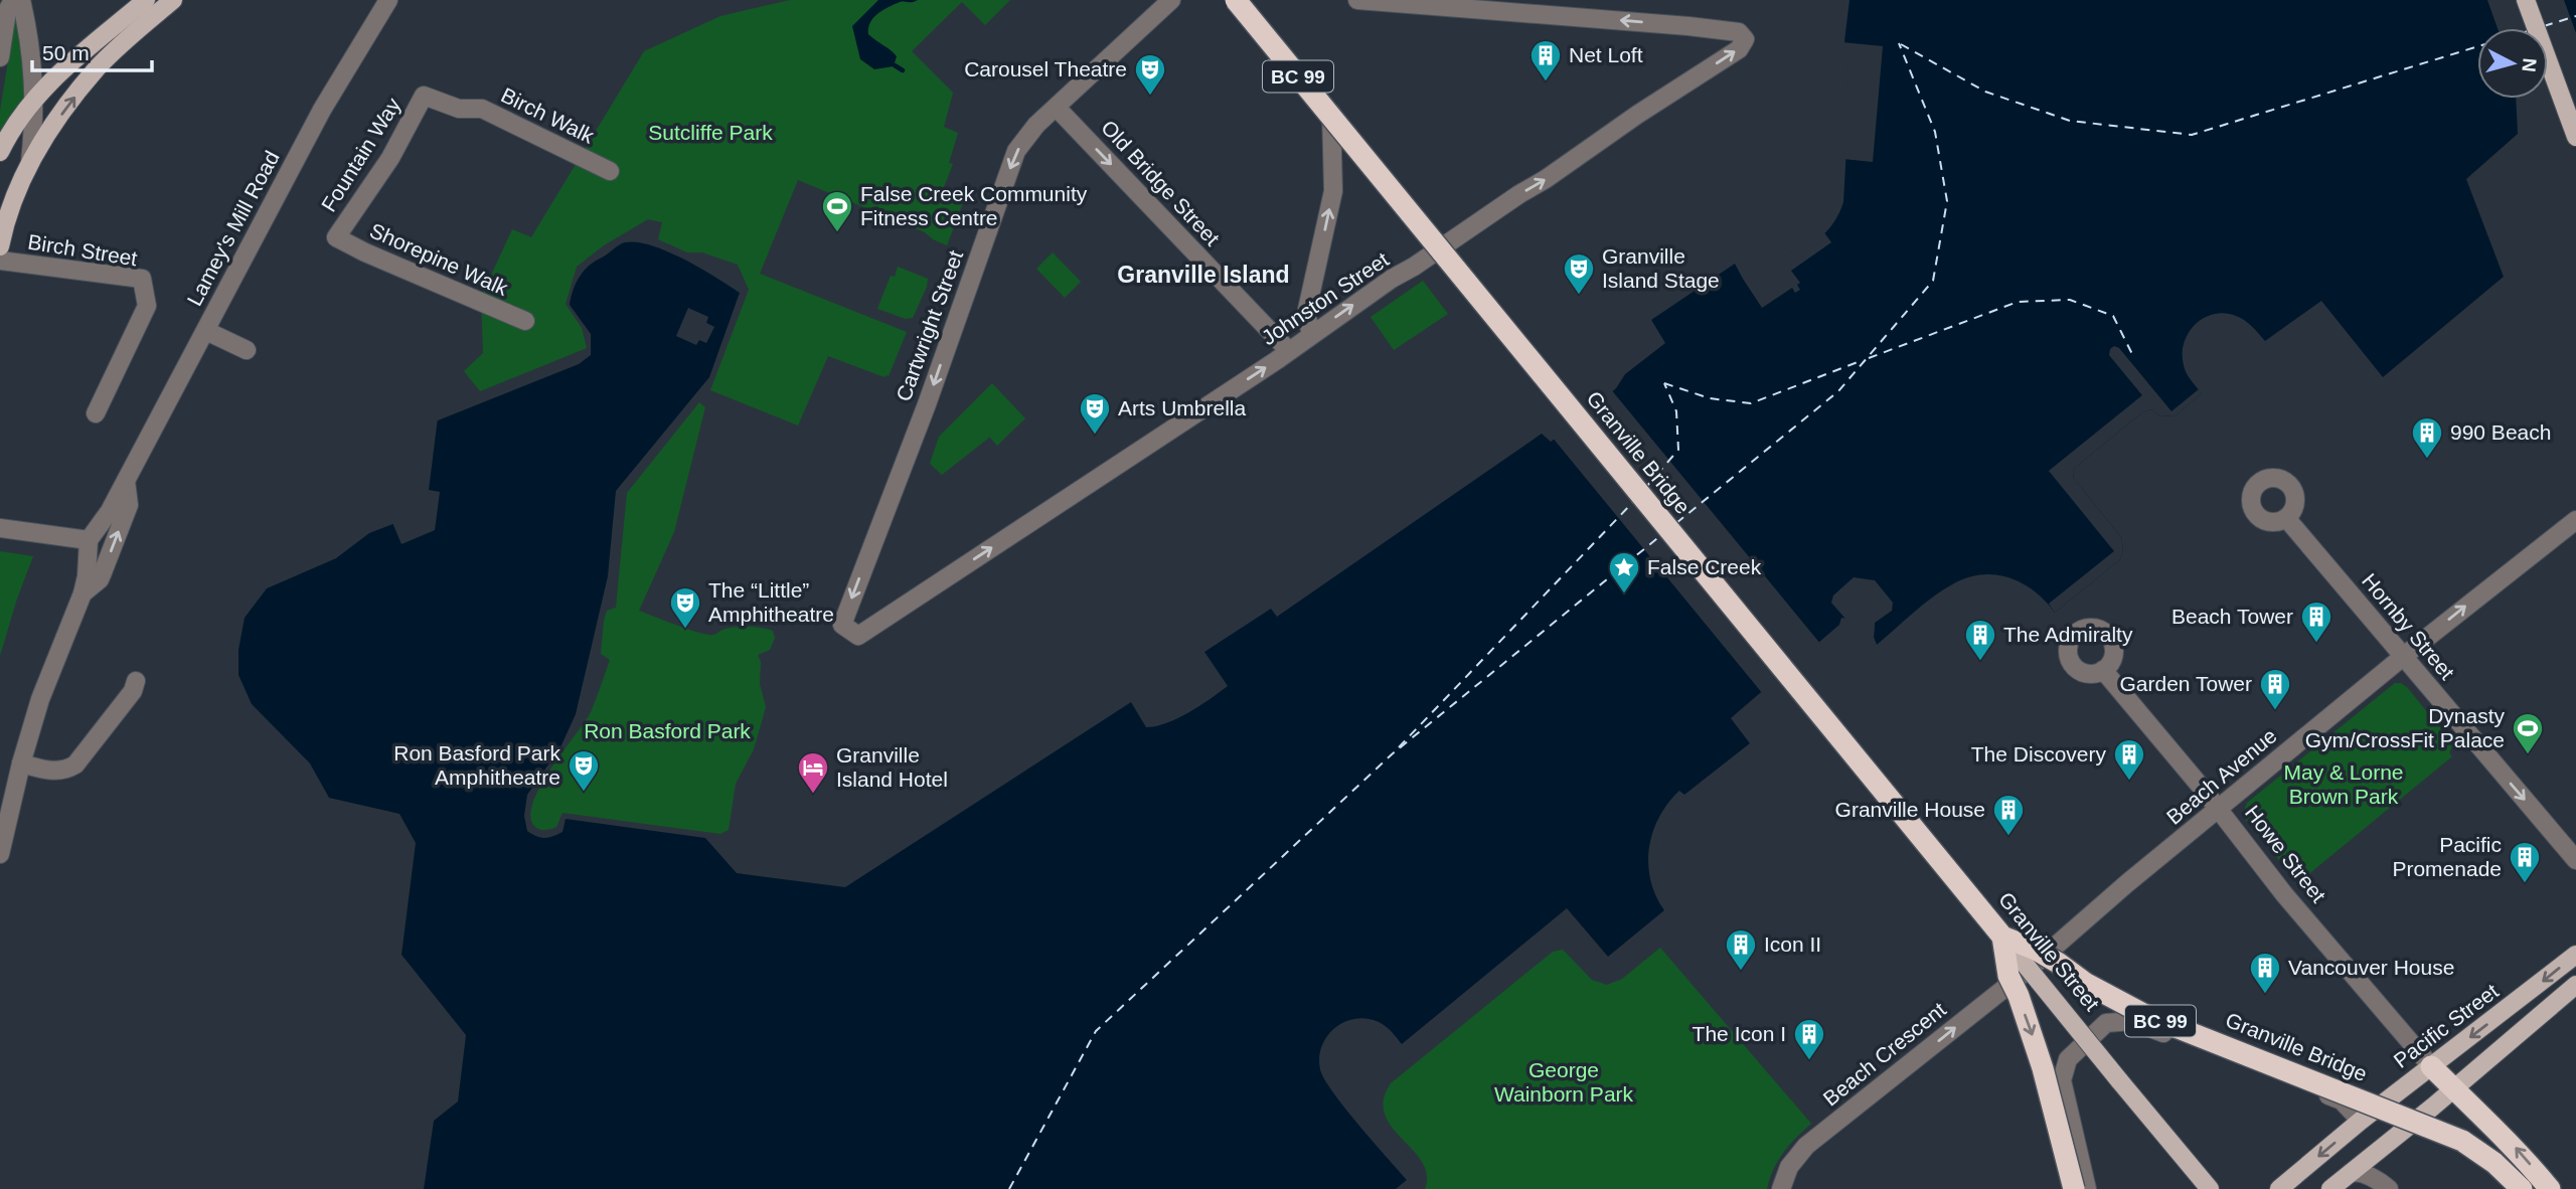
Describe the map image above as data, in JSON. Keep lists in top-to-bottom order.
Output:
{
  "streets": {
    "highway": ["BC 99", "Granville Bridge"],
    "main road": ["Pacific Street"],
    "street": [
      "Birch Walk",
      "Fountain Way",
      "Old Bridge Street",
      "Lamey's Mill Road",
      "Birch Street",
      "Shorepine Walk",
      "Johnston Street",
      "Cartwright Street",
      "Hornby Street",
      "Beach Avenue",
      "Howe Street",
      "Granville Street",
      "Beach Crescent"
    ]
  },
  "crossings": [
    ["Birch Walk", "Fountain Way"],
    ["Fountain Way", "Shorepine Walk"],
    ["Old Bridge Street", "Johnston Street"],
    ["Old Bridge Street", "Cartwright Street"],
    ["Johnston Street", "Cartwright Street"],
    ["Granville Bridge", "Granville Street"],
    ["Hornby Street", "Beach Avenue"],
    ["Beach Avenue", "Howe Street"],
    ["Beach Avenue", "Granville Street"],
    ["Beach Avenue", "Beach Crescent"],
    ["Howe Street", "Pacific Street"],
    ["Granville Street", "Beach Crescent"]
  ],
  "one_way": ["Old Bridge Street", "Hornby Street", "Beach Crescent"],
  "districts": ["Granville Island"],
  "parks": [
    "Sutcliffe Park",
    "Ron Basford Park",
    "May & Lorne Brown Park",
    "George Wainborn Park"
  ],
  "places": {
    "building": [
      "Net Loft",
      "990 Beach",
      "Beach Tower",
      "The Admiralty",
      "Garden Tower",
      "The Discovery",
      "Granville House",
      "Pacific Promenade",
      "Icon II",
      "Vancouver House",
      "The Icon I"
    ],
    "theatre": [
      "Carousel Theatre",
      "Granville Island Stage",
      "Arts Umbrella",
      "The “Little” Amphitheatre",
      "Ron Basford Park Amphitheatre"
    ],
    "sports": ["False Creek Community Fitness Centre", "Dynasty Gym/CrossFit Palace"],
    "place": ["False Creek"],
    "hotel": ["Granville Island Hotel"]
  },
  "scale_bar": "50 m",
  "north": "right"
}
